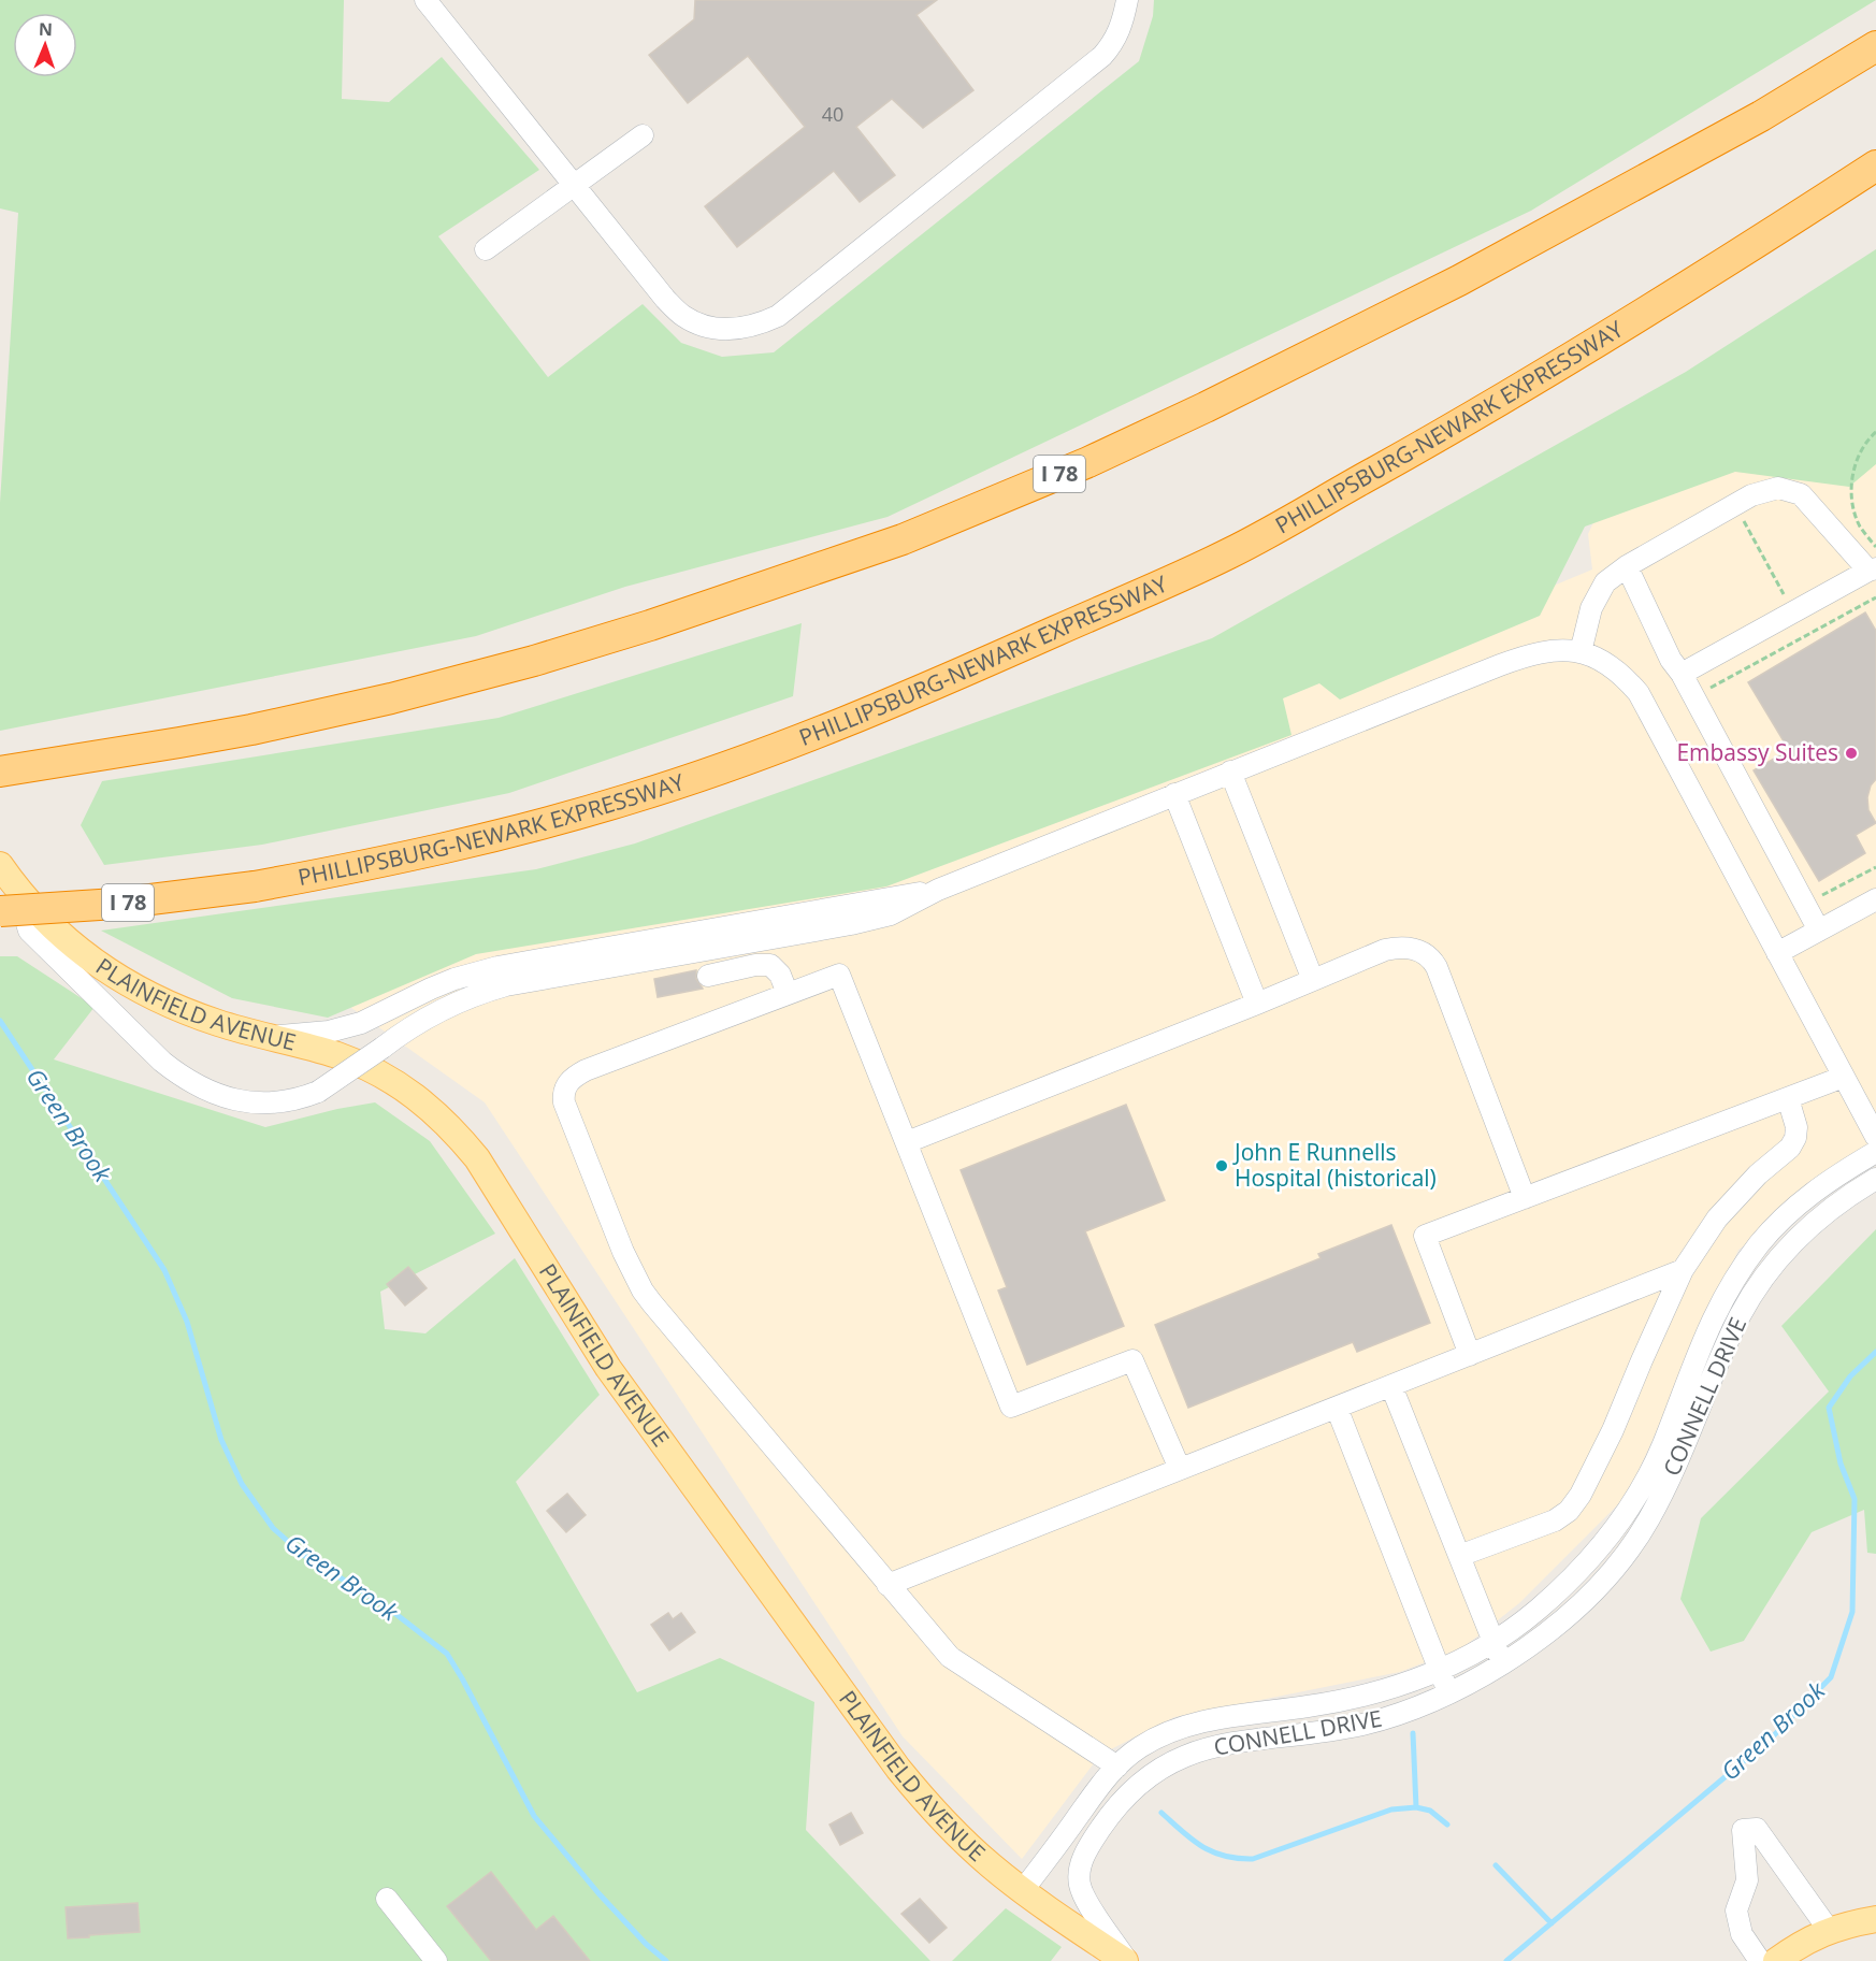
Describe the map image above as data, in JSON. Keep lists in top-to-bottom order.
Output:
{
  "streets": {
    "highway": ["PHILLIPSBURG-NEWARK EXPRESSWAY", "I 78"],
    "main road": ["PLAINFIELD AVENUE"],
    "street": ["CONNELL DRIVE"]
  },
  "crossings": [
    ["PHILLIPSBURG-NEWARK EXPRESSWAY", "PLAINFIELD AVENUE"],
    ["PLAINFIELD AVENUE", "CONNELL DRIVE"]
  ],
  "water": ["Green Brook"],
  "places": ["Embassy Suites", "John E Runnells Hospital (historical)"],
  "house_numbers": ["40"],
  "north": "top"
}
